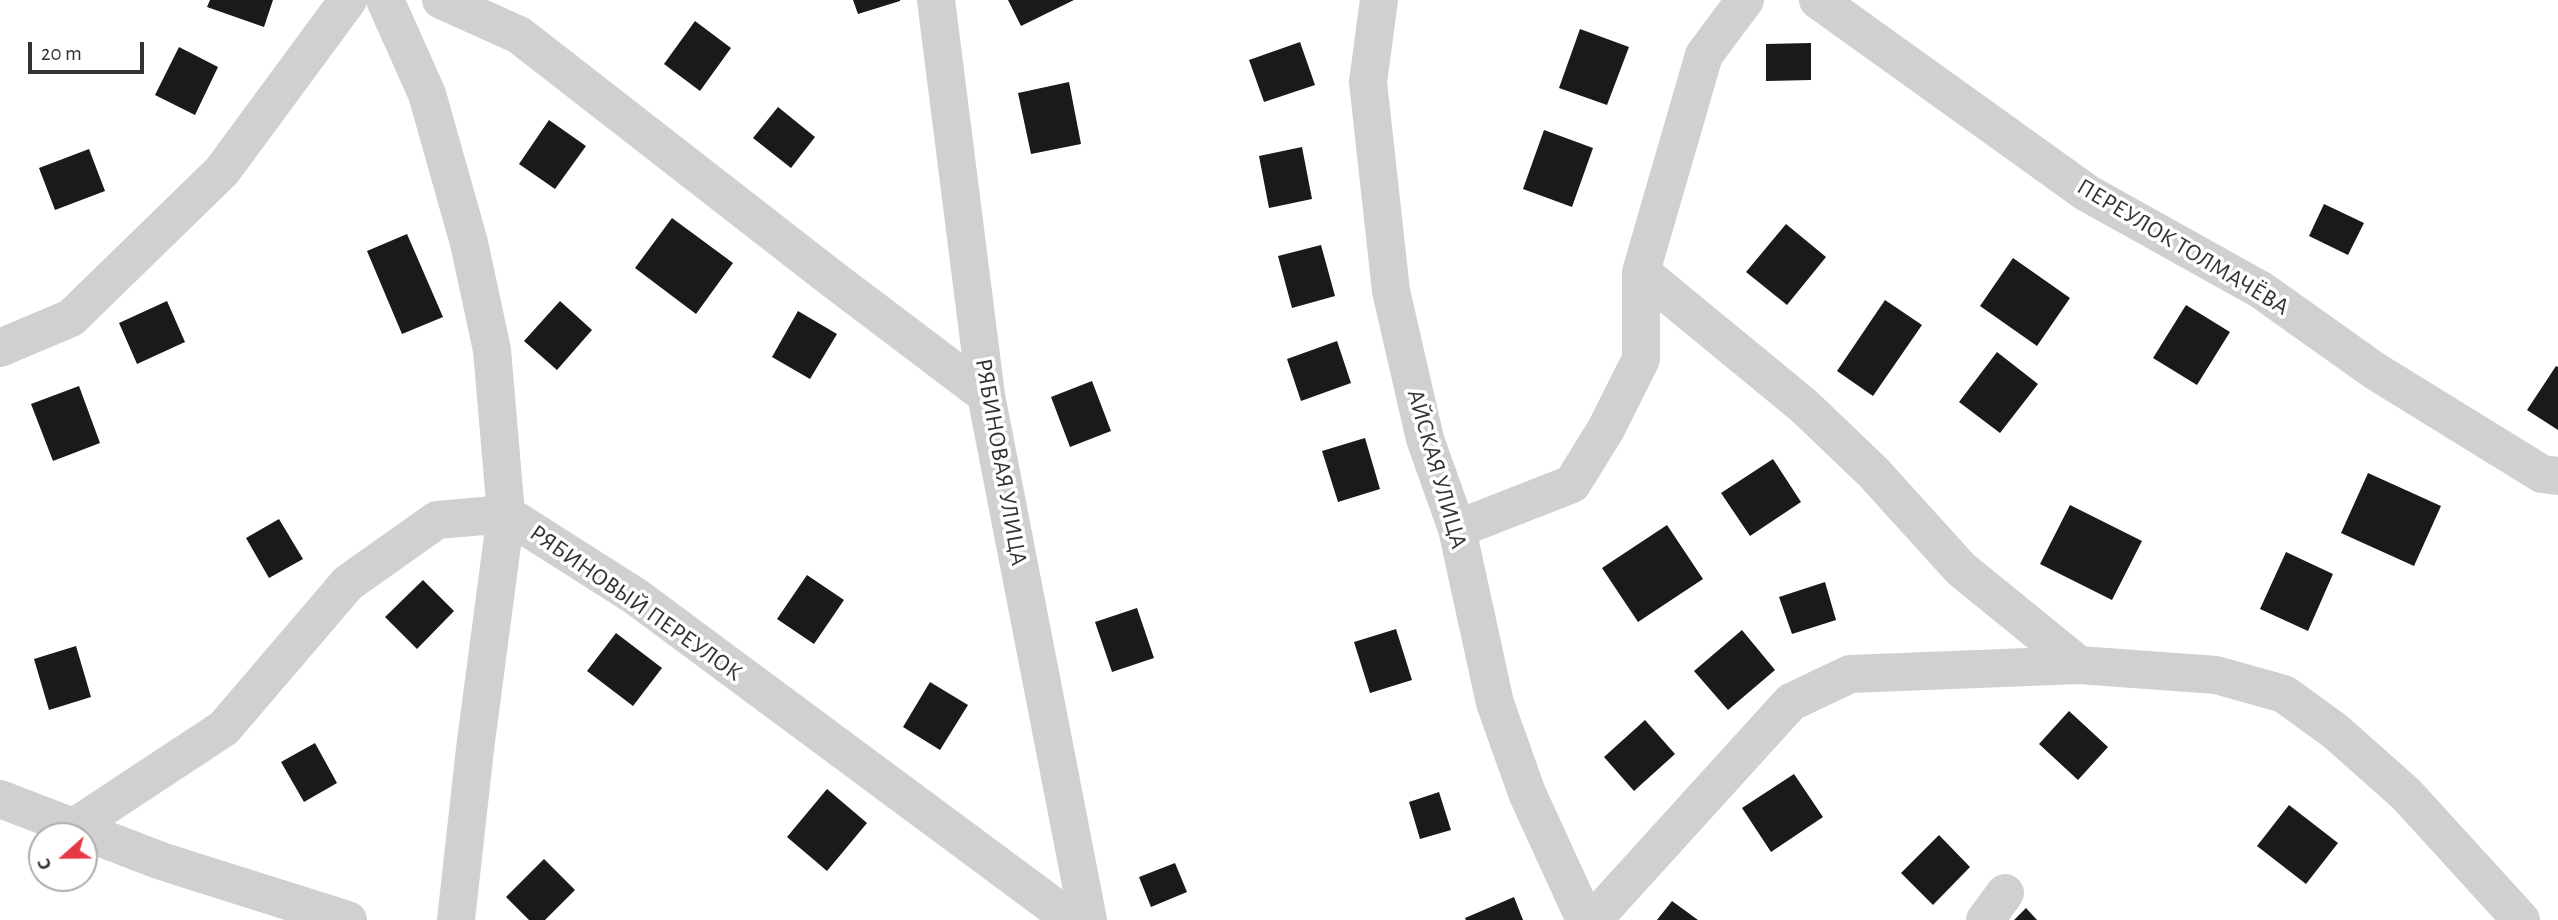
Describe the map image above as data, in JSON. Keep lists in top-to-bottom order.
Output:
{
  "streets": {
    "street": [
      "ПЕРЕУЛОК ТОЛМАЧЁВА",
      "РЯБИНОВАЯ УЛИЦА",
      "АЙСКАЯ УЛИЦА",
      "РЯБИНОВЫЙ ПЕРЕУЛОК"
    ]
  },
  "scale_bar": "20 m",
  "north": "left"
}
